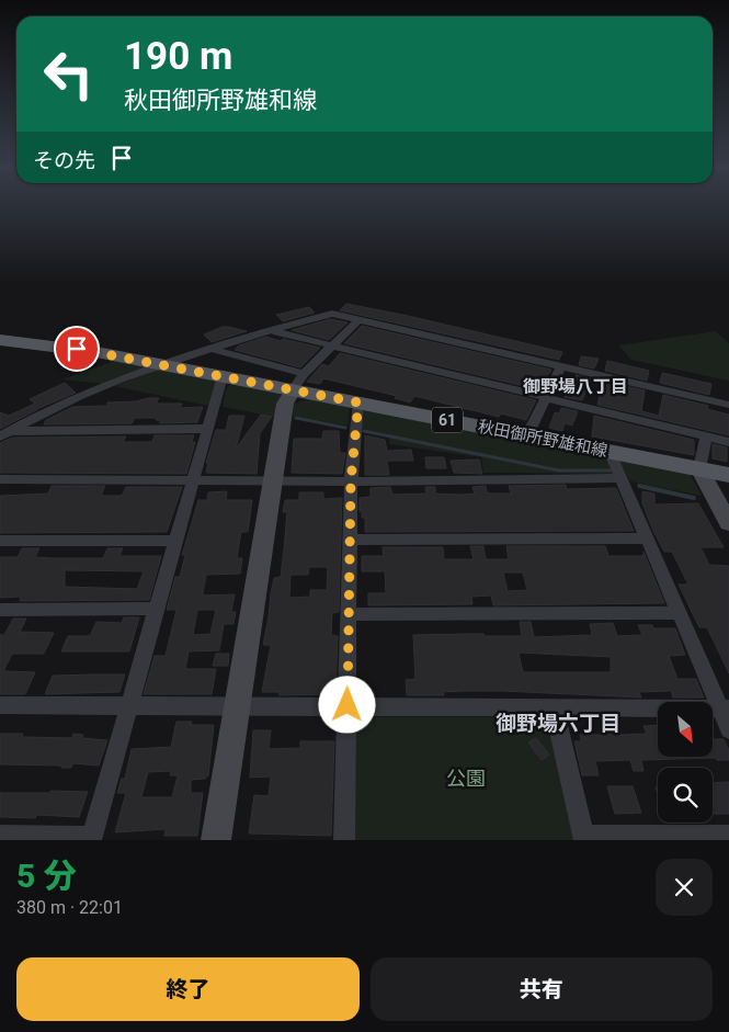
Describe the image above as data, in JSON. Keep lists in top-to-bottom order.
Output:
{
  "streets": {
    "main road": ["61", "秋田御所野雄和線"]
  },
  "districts": ["御野場八丁目", "御野場六丁目"],
  "parks": ["公園"],
  "north": "bottom right",
  "page": {
    "turn": ["190 m", "秋田御所野雄和線"],
    "then": "その先",
    "heading": ["5 分", "380 m · 22:01"],
    "buttons": ["終了", "共有"]
  }
}
